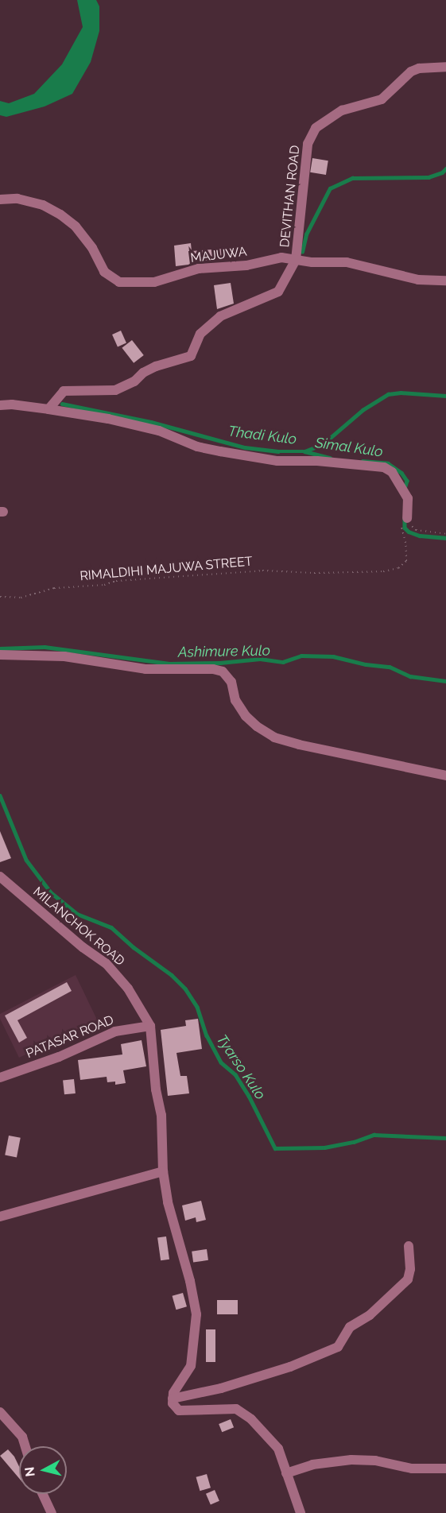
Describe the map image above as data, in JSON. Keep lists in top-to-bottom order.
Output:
{
  "streets": {
    "street": [
      "DEVITHAN ROAD",
      "MAJUWA",
      "MILANCHOK ROAD",
      "PATASAR ROAD"
    ],
    "path": ["RIMALDIHI MAJUWA STREET"]
  },
  "crossings": [
    ["DEVITHAN ROAD", "MAJUWA"],
    ["MILANCHOK ROAD", "PATASAR ROAD"]
  ],
  "water": [
    "Thadi Kulo",
    "Simal Kulo",
    "Ashimure Kulo",
    "Tyarso Kulo"
  ],
  "north": "left"
}
